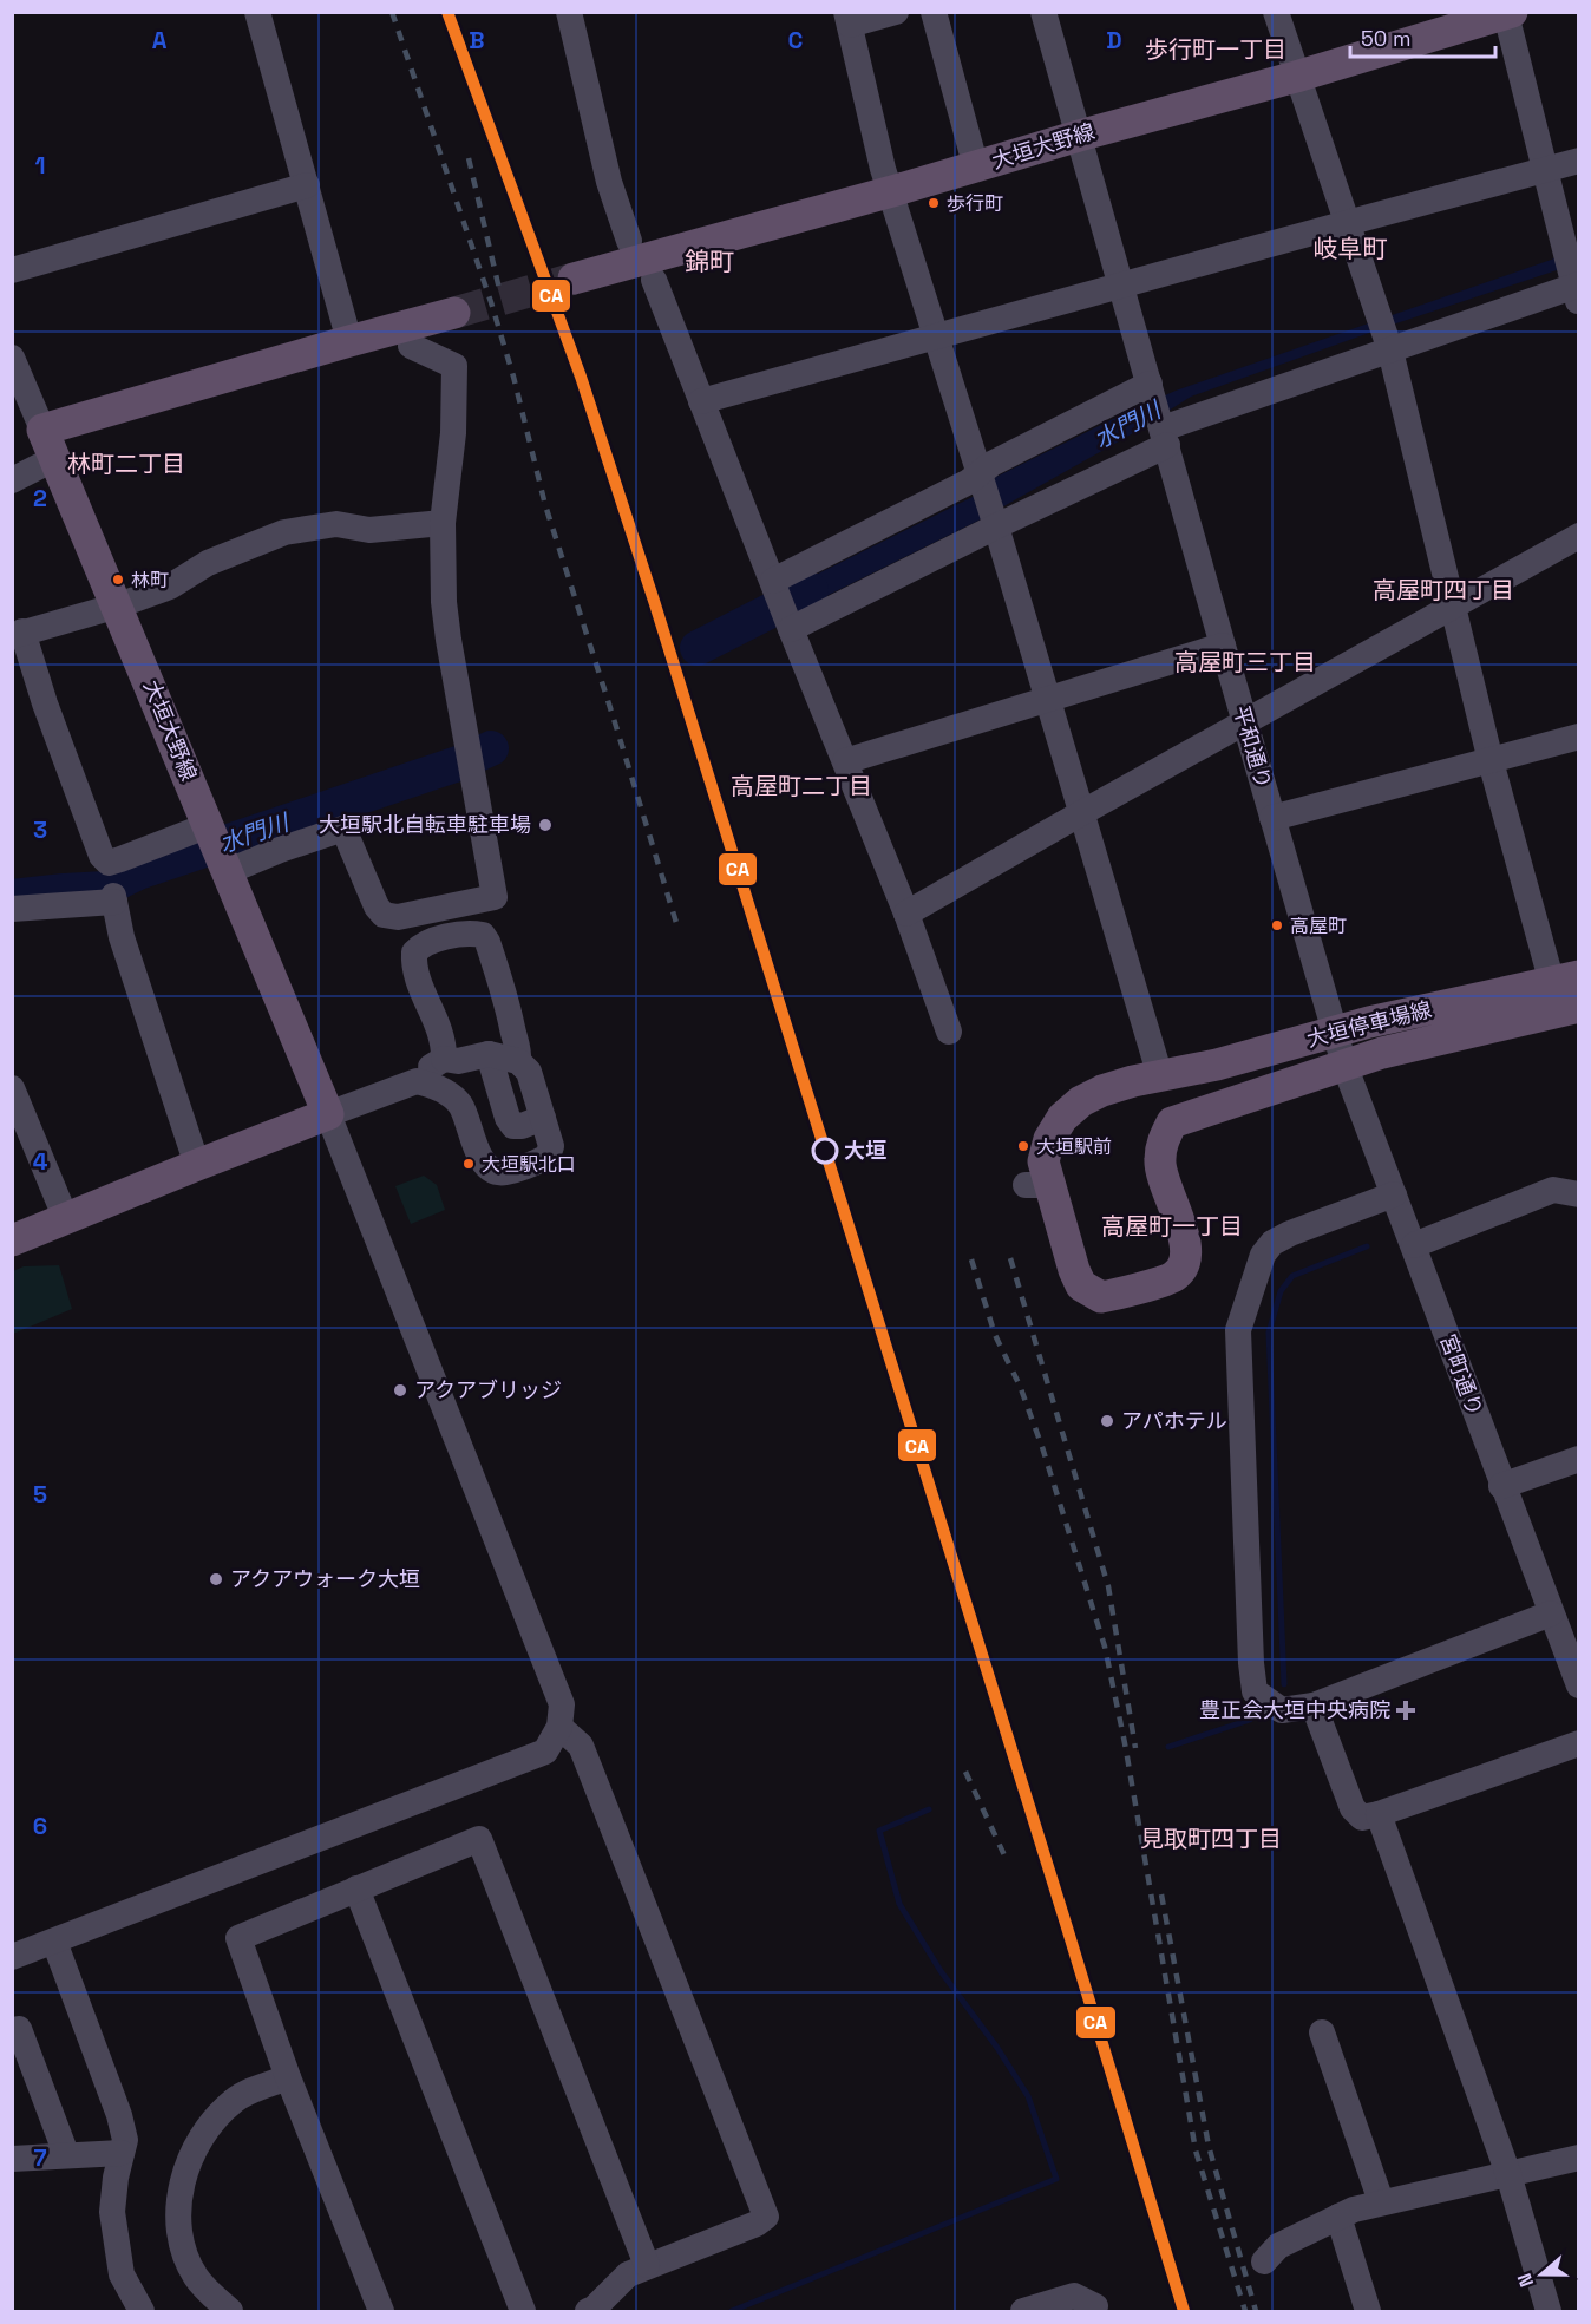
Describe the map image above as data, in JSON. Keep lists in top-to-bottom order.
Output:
{
  "streets": {
    "main road": ["大垣大野線", "大垣停車場線"],
    "street": ["平和通り", "宮町通り"]
  },
  "crossings": [
    ["平和通り", "大垣停車場線"],
    ["平和通り", "宮町通り"],
    ["大垣停車場線", "宮町通り"]
  ],
  "districts": [
    "歩行町一丁目",
    "岐阜町",
    "錦町",
    "林町二丁目",
    "高屋町四丁目",
    "高屋町三丁目",
    "高屋町二丁目",
    "高屋町一丁目",
    "見取町四丁目"
  ],
  "water": ["水門川"],
  "places": {
    "other": [
      "歩行町",
      "林町",
      "大垣駅北自転車駐車場",
      "高屋町",
      "大垣駅前",
      "大垣",
      "大垣駅北口",
      "アクアブリッジ",
      "アパホテル",
      "アクアウォーク大垣"
    ],
    "health": ["豊正会大垣中央病院"]
  },
  "lines": ["transit line CA"],
  "scale_bar": "50 m",
  "north": "left",
  "grid": {
    "columns": [
      "A",
      "B",
      "C",
      "D"
    ],
    "rows": [
      "1",
      "2",
      "3",
      "4",
      "5",
      "6",
      "7"
    ]
  }
}
